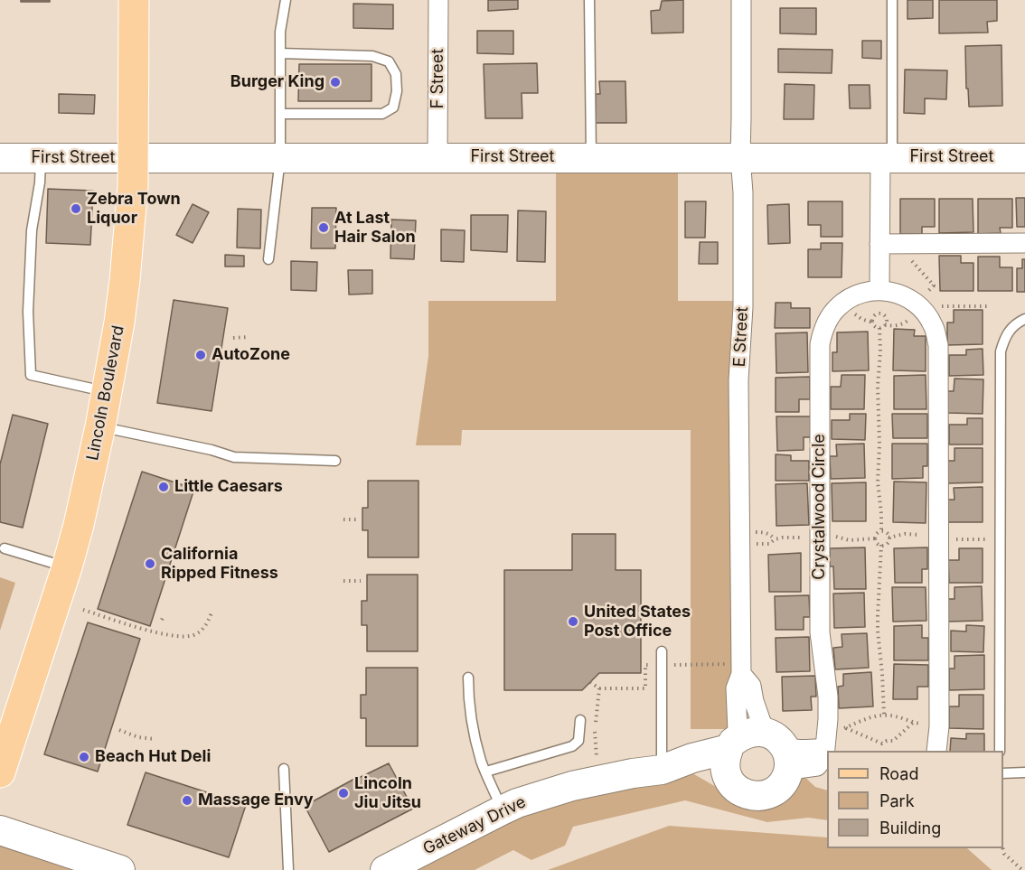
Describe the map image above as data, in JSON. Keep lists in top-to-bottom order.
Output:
{
  "streets": {
    "main road": ["Lincoln Boulevard"],
    "street": [
      "F Street",
      "First Street",
      "E Street",
      "Crystalwood Circle",
      "Gateway Drive"
    ]
  },
  "crossings": [
    ["F Street", "First Street"],
    ["First Street", "E Street"],
    ["First Street", "Lincoln Boulevard"],
    ["E Street", "Gateway Drive"]
  ],
  "places": [
    "Burger King",
    "Zebra Town Liquor",
    "At Last Hair Salon",
    "AutoZone",
    "Little Caesars",
    "California Ripped Fitness",
    "United States Post Office",
    "Beach Hut Deli",
    "Lincoln Jiu Jitsu",
    "Massage Envy"
  ],
  "legend": ["Road", "Park", "Building"]
}
